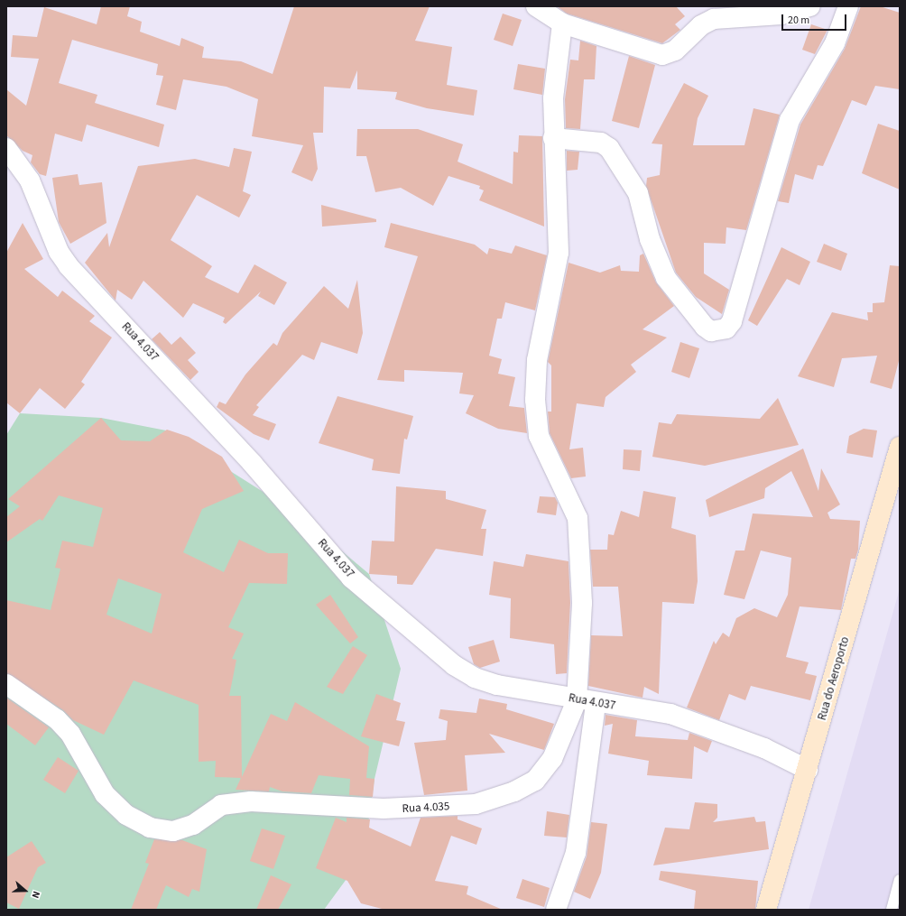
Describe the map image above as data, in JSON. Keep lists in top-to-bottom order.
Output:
{
  "streets": {
    "main road": ["Rua do Aeroporto"],
    "street": ["Rua 4.037", "Rua 4.035"]
  },
  "crossings": [
    ["Rua 4.037", "Rua do Aeroporto"],
    ["Rua 4.037", "Rua 4.035"]
  ],
  "scale_bar": "20 m",
  "north": "right"
}
